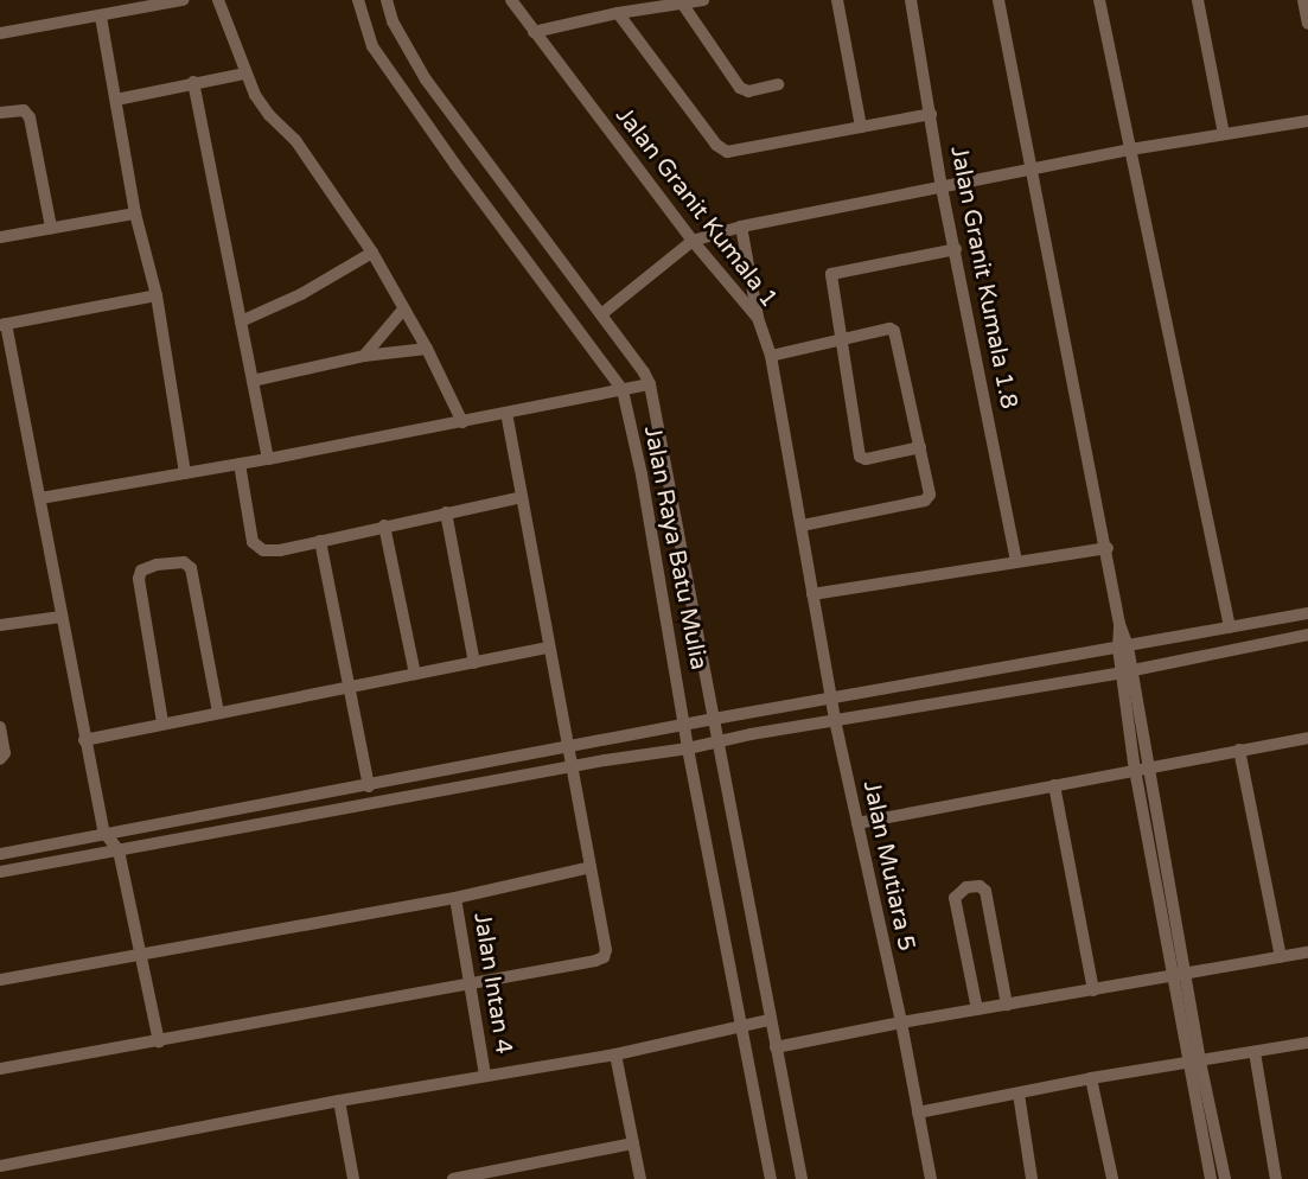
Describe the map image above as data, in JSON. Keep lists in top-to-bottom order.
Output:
{
  "streets": {
    "street": [
      "Jalan Granit Kumala 1",
      "Jalan Granit Kumala 1.8",
      "Jalan Raya Batu Mulia",
      "Jalan Mutiara 5",
      "Jalan Intan 4"
    ]
  },
  "crossings": [
    ["Jalan Granit Kumala 1", "Jalan Mutiara 5"]
  ]
}
